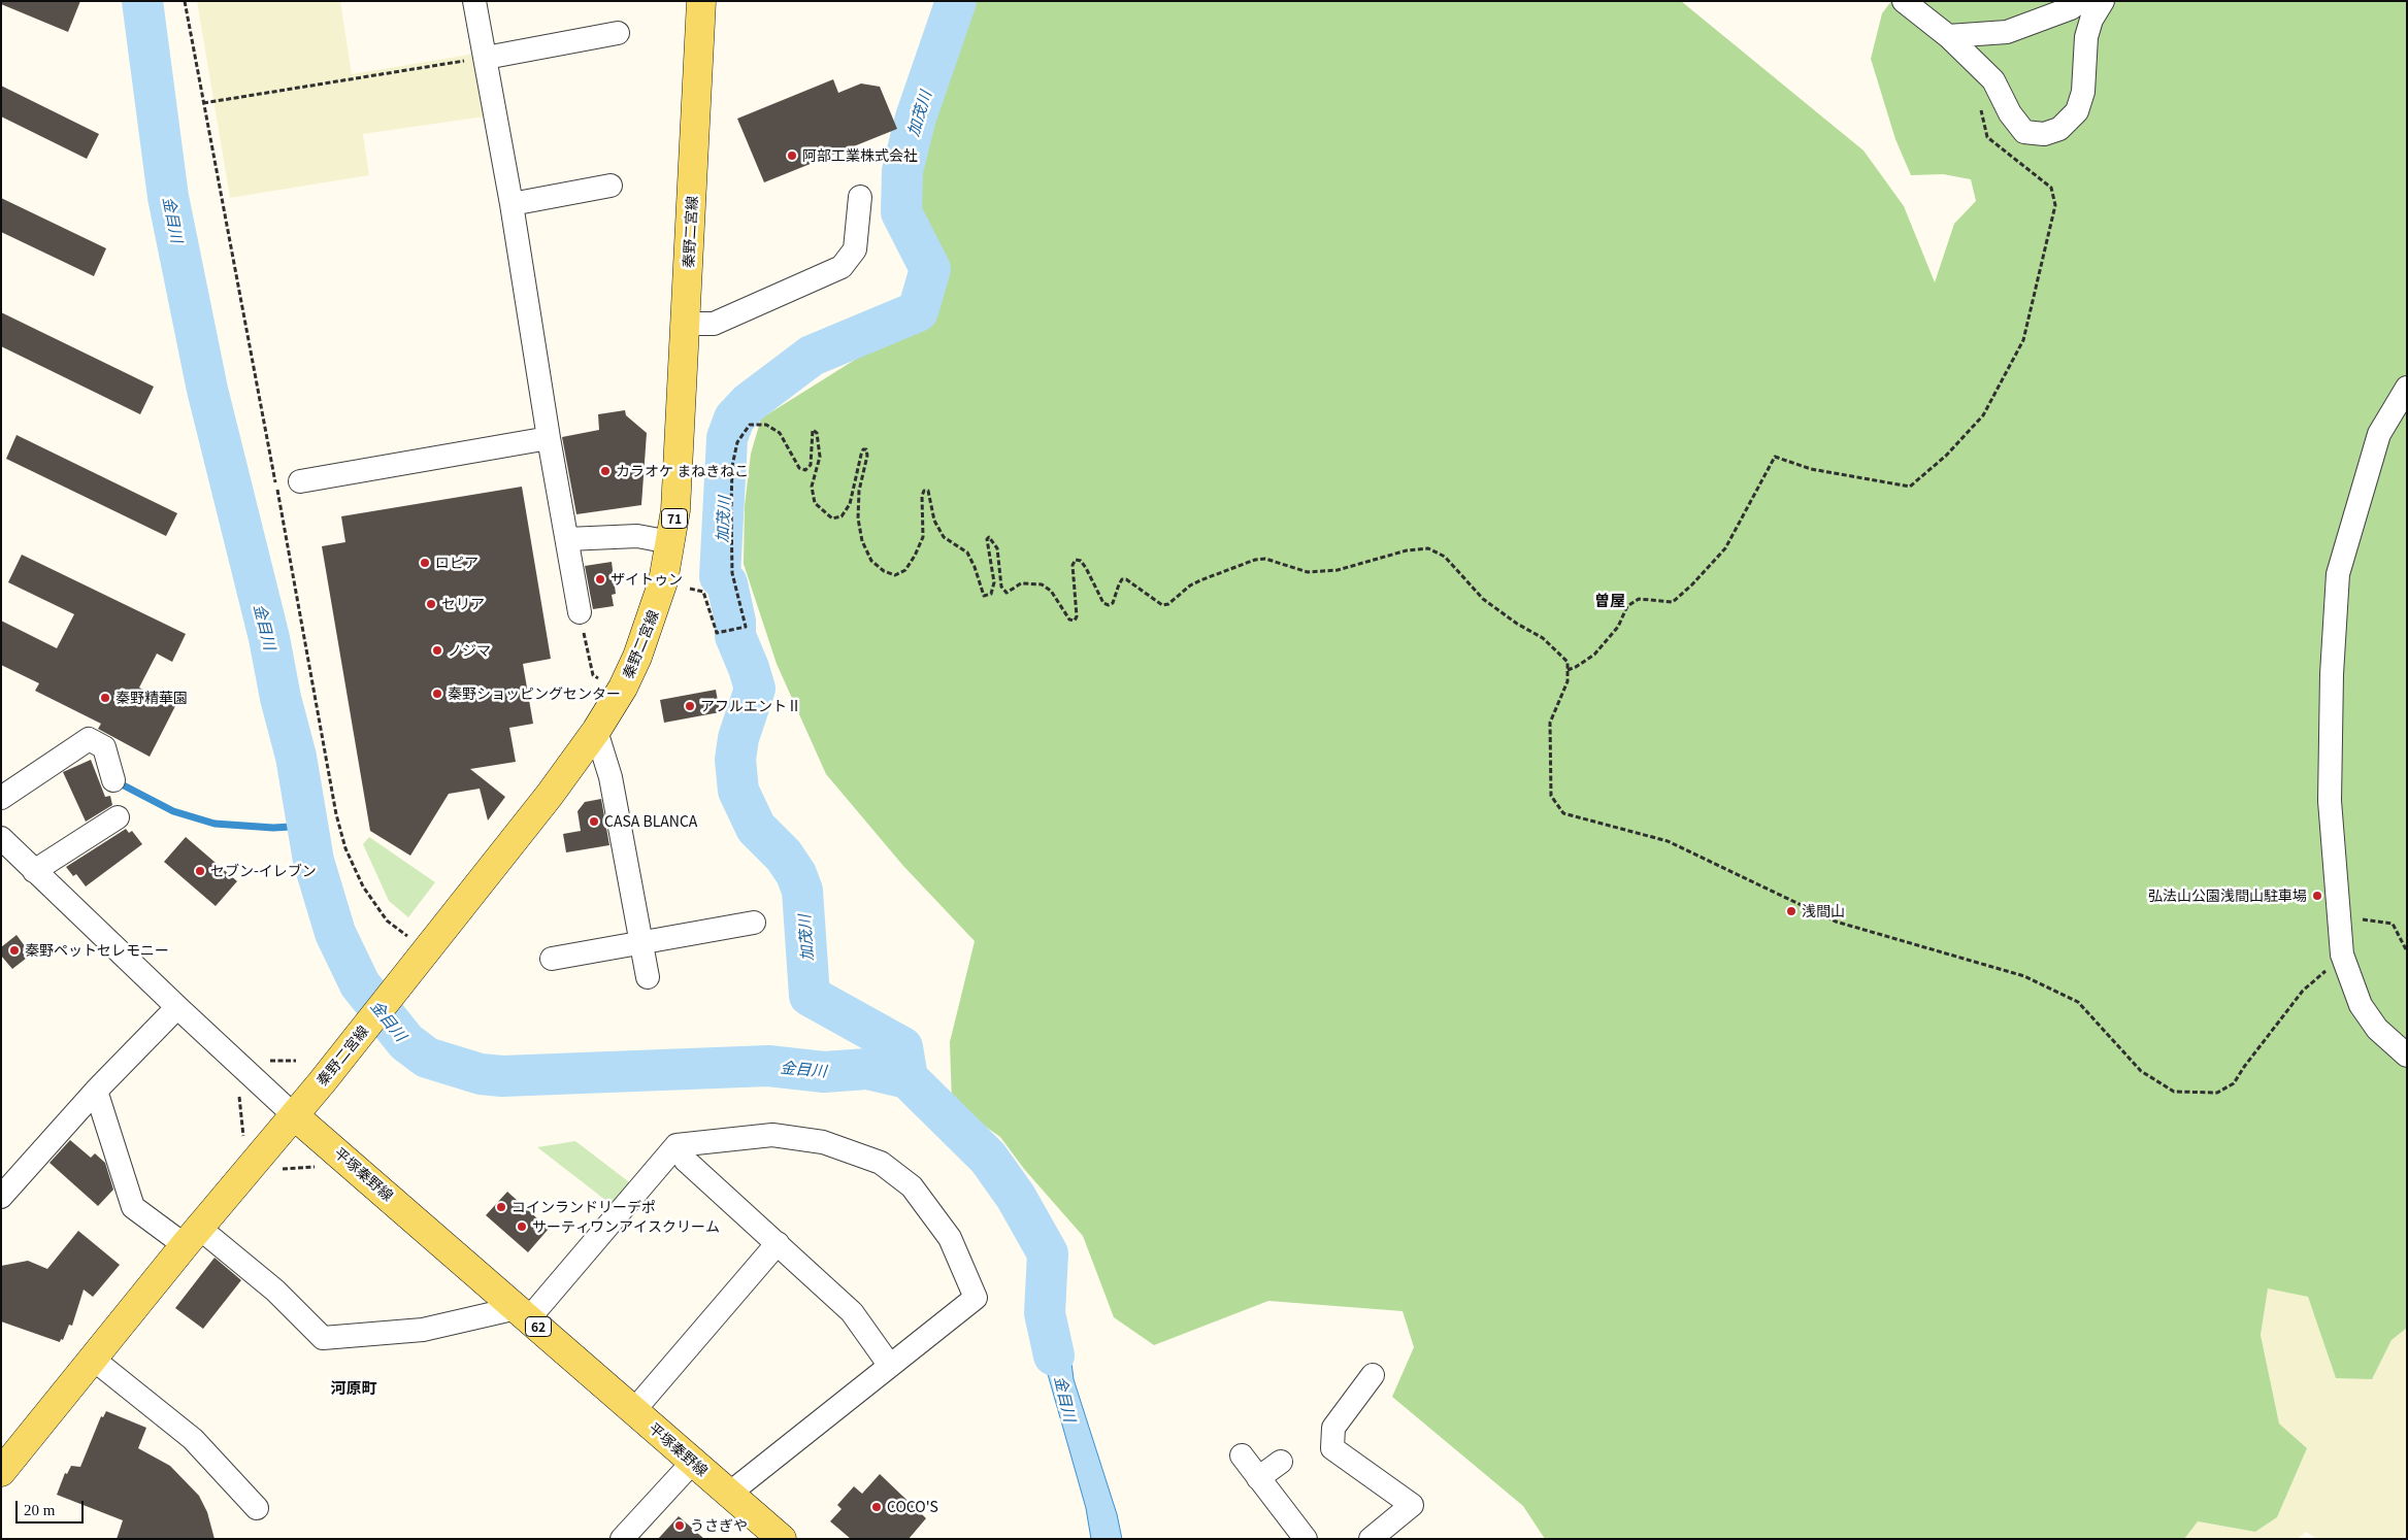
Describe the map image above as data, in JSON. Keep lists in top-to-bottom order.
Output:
{
  "streets": {
    "main road": [
      "秦野二宮線",
      "71",
      "平塚秦野線",
      "62"
    ]
  },
  "crossings": [
    ["秦野二宮線", "平塚秦野線"]
  ],
  "districts": ["曽屋", "河原町"],
  "water": ["加茂川", "金目川"],
  "places": [
    "阿部工業株式会社",
    "カラオケ まねきねこ",
    "ロピア",
    "ザイトゥン",
    "セリア",
    "ノジマ",
    "秦野ショッピングセンター",
    "秦野精華園",
    "アフルエントⅡ",
    "CASA BLANCA",
    "セブン-イレブン",
    "弘法山公園浅間山駐車場",
    "浅間山",
    "秦野ペットセレモニー",
    "コインランドリーデポ",
    "サーティワンアイスクリーム",
    "COCO'S",
    "うさぎや"
  ],
  "scale_bar": "20 m"
}
